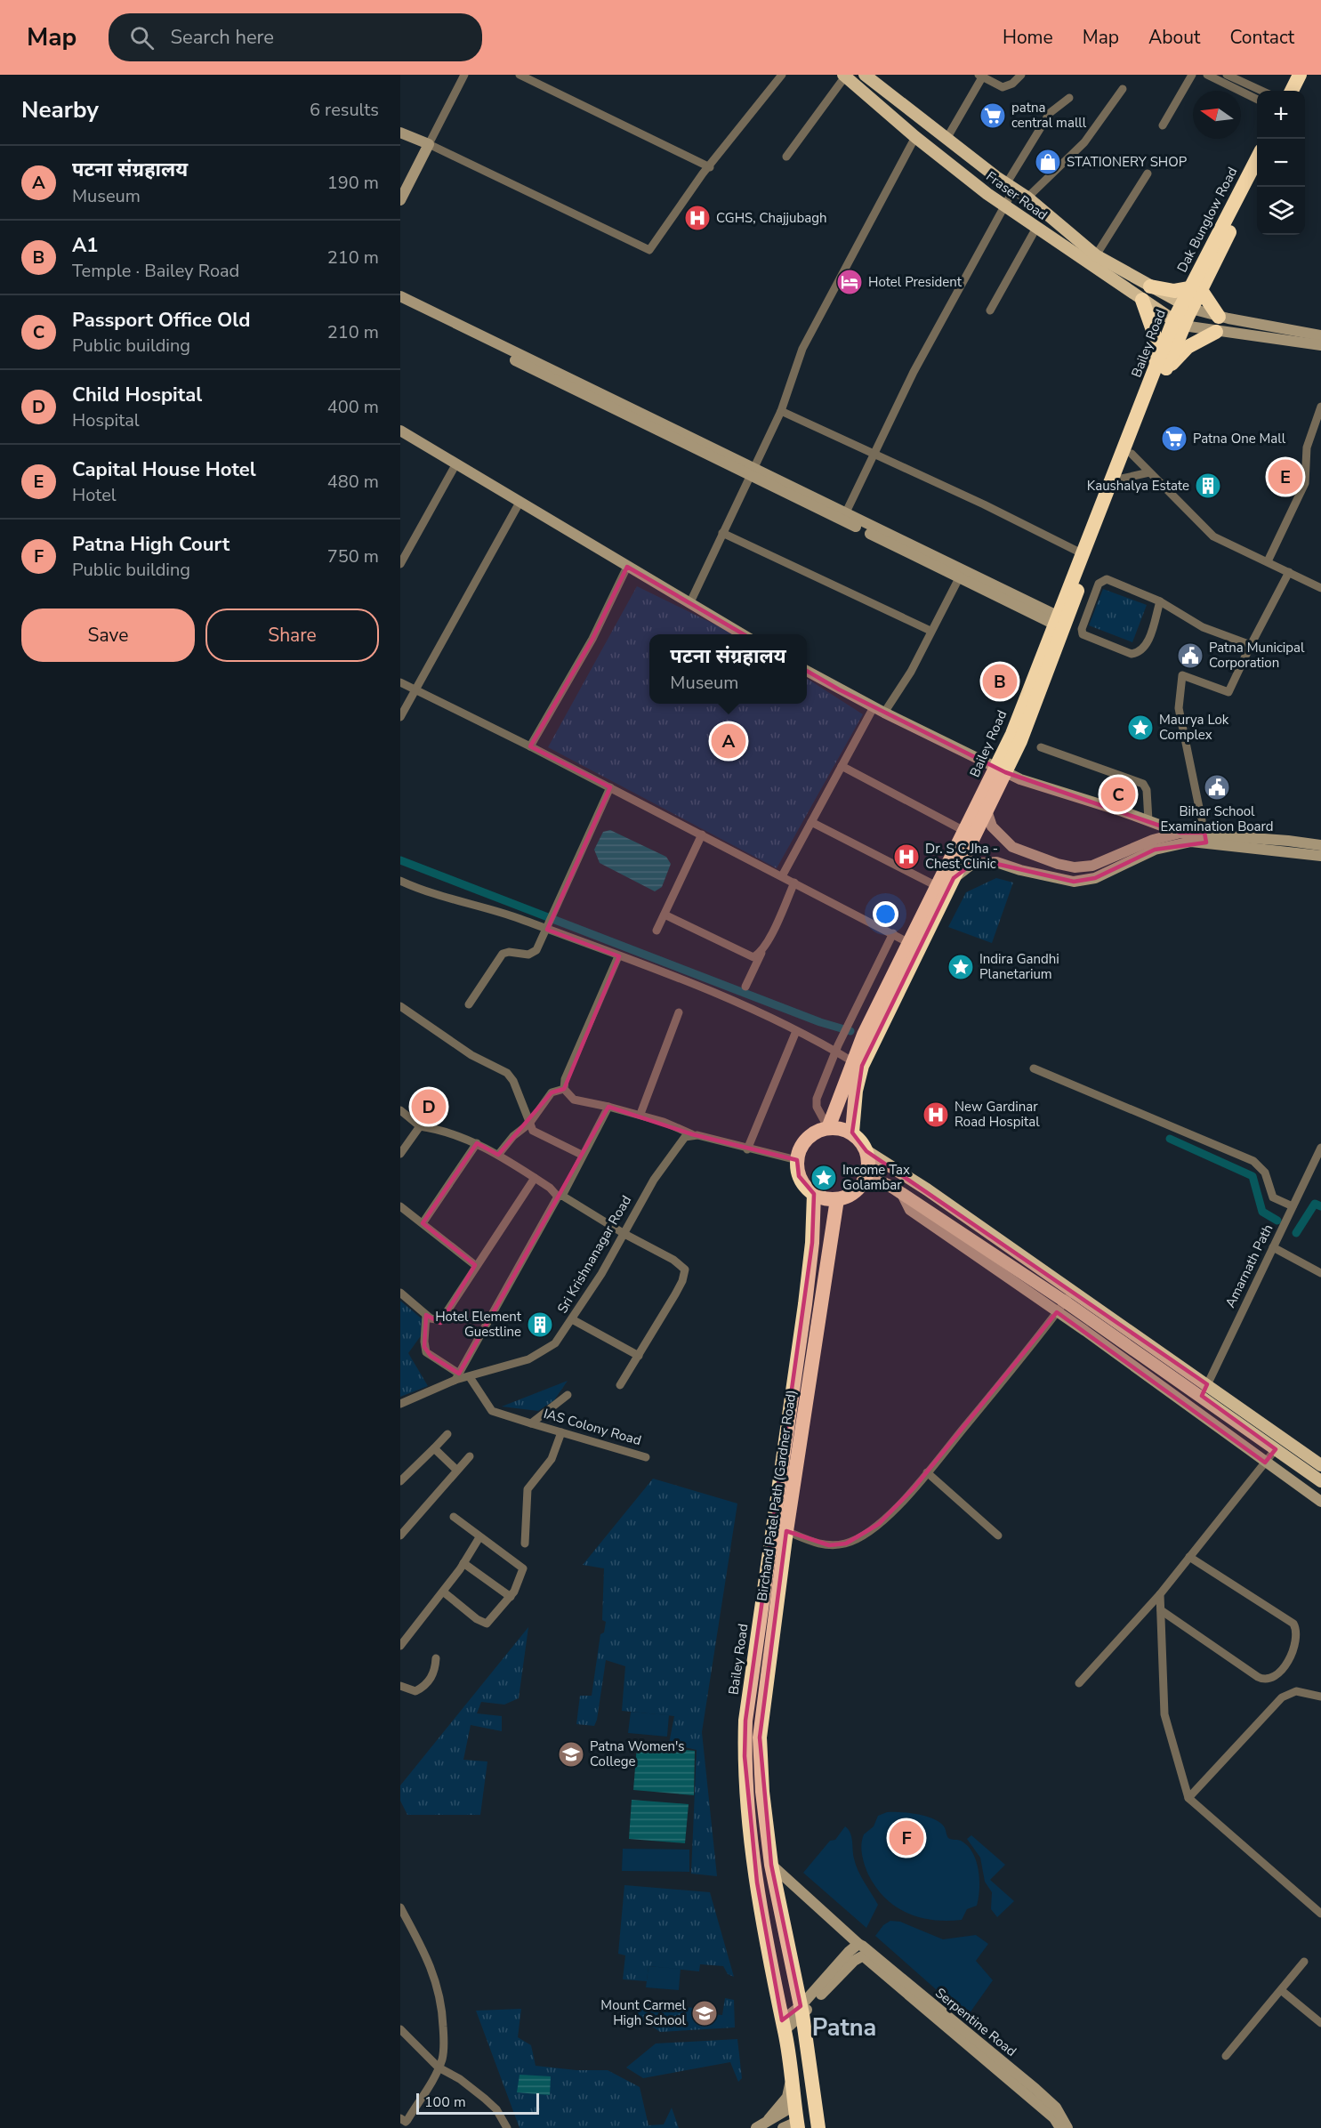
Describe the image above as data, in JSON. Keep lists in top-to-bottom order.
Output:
{
  "streets": {
    "highway": ["Dak Bunglow Road", "Bailey Road", "Birchand Patel Path (Gardner Road)"],
    "main road": ["Fraser Road"],
    "street": [
      "Sri Krishnanagar Road",
      "Amarnath Path",
      "IAS Colony Road",
      "Serpentine Road"
    ]
  },
  "crossings": [
    ["Fraser Road", "Dak Bunglow Road"],
    ["Fraser Road", "Bailey Road"],
    ["Dak Bunglow Road", "Bailey Road"],
    ["Bailey Road", "Birchand Patel Path (Gardner Road)"],
    ["Sri Krishnanagar Road", "IAS Colony Road"],
    ["Birchand Patel Path (Gardner Road)", "Serpentine Road"]
  ],
  "districts": ["Patna"],
  "places": {
    "supermarket": ["patna central malll", "Patna One Mall"],
    "shop": ["STATIONERY SHOP"],
    "hospital": ["CGHS, Chajjubagh", "Dr. S C Jha - Chest Clinic", "New Gardinar Road Hospital"],
    "hotel": ["Hotel President"],
    "building": ["Kaushalya Estate", "Hotel Element Guestline"],
    "public building": ["Patna Municipal Corporation", "Bihar School Examination Board"],
    "place": ["Maurya Lok Complex", "Indira Gandhi Planetarium", "Income Tax Golambar"],
    "school or university": ["Patna Women's College", "Mount Carmel High School"]
  },
  "scale_bar": "100 m",
  "north": "left",
  "page": {
    "header": "Map",
    "search": "Search here",
    "nav": [
      "Home",
      "Map",
      "About",
      "Contact"
    ],
    "heading": ["Nearby", "6 results"],
    "map_buttons": ["+", "−"],
    "list": [
      {
        "mark": "A",
        "name": "पटना संग्रहालय",
        "note": "Museum",
        "value": "190 m"
      },
      {
        "mark": "B",
        "name": "A1",
        "note": "Temple · Bailey Road",
        "value": "210 m"
      },
      {
        "mark": "C",
        "name": "Passport Office Old",
        "note": "Public building",
        "value": "210 m"
      },
      {
        "mark": "D",
        "name": "Child Hospital",
        "note": "Hospital",
        "value": "400 m"
      },
      {
        "mark": "E",
        "name": "Capital House Hotel",
        "note": "Hotel",
        "value": "480 m"
      },
      {
        "mark": "F",
        "name": "Patna High Court",
        "note": "Public building",
        "value": "750 m"
      }
    ],
    "pins": [
      "E",
      "B",
      "A",
      "C",
      "D",
      "F"
    ],
    "buttons": ["Save", "Share"],
    "popup": ["पटना संग्रहालय", "Museum"],
    "scale": "100 m"
  }
}
